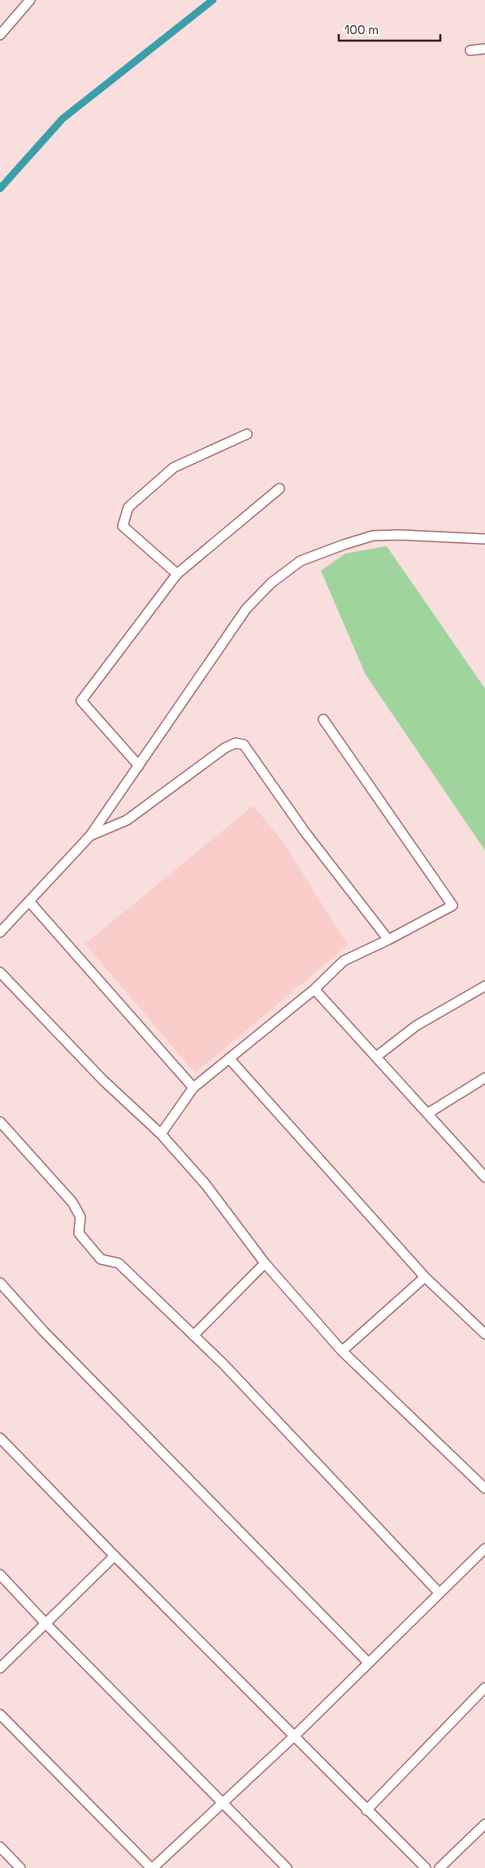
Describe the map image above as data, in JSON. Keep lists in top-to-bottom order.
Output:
{
  "scale_bar": "100 m"
}
